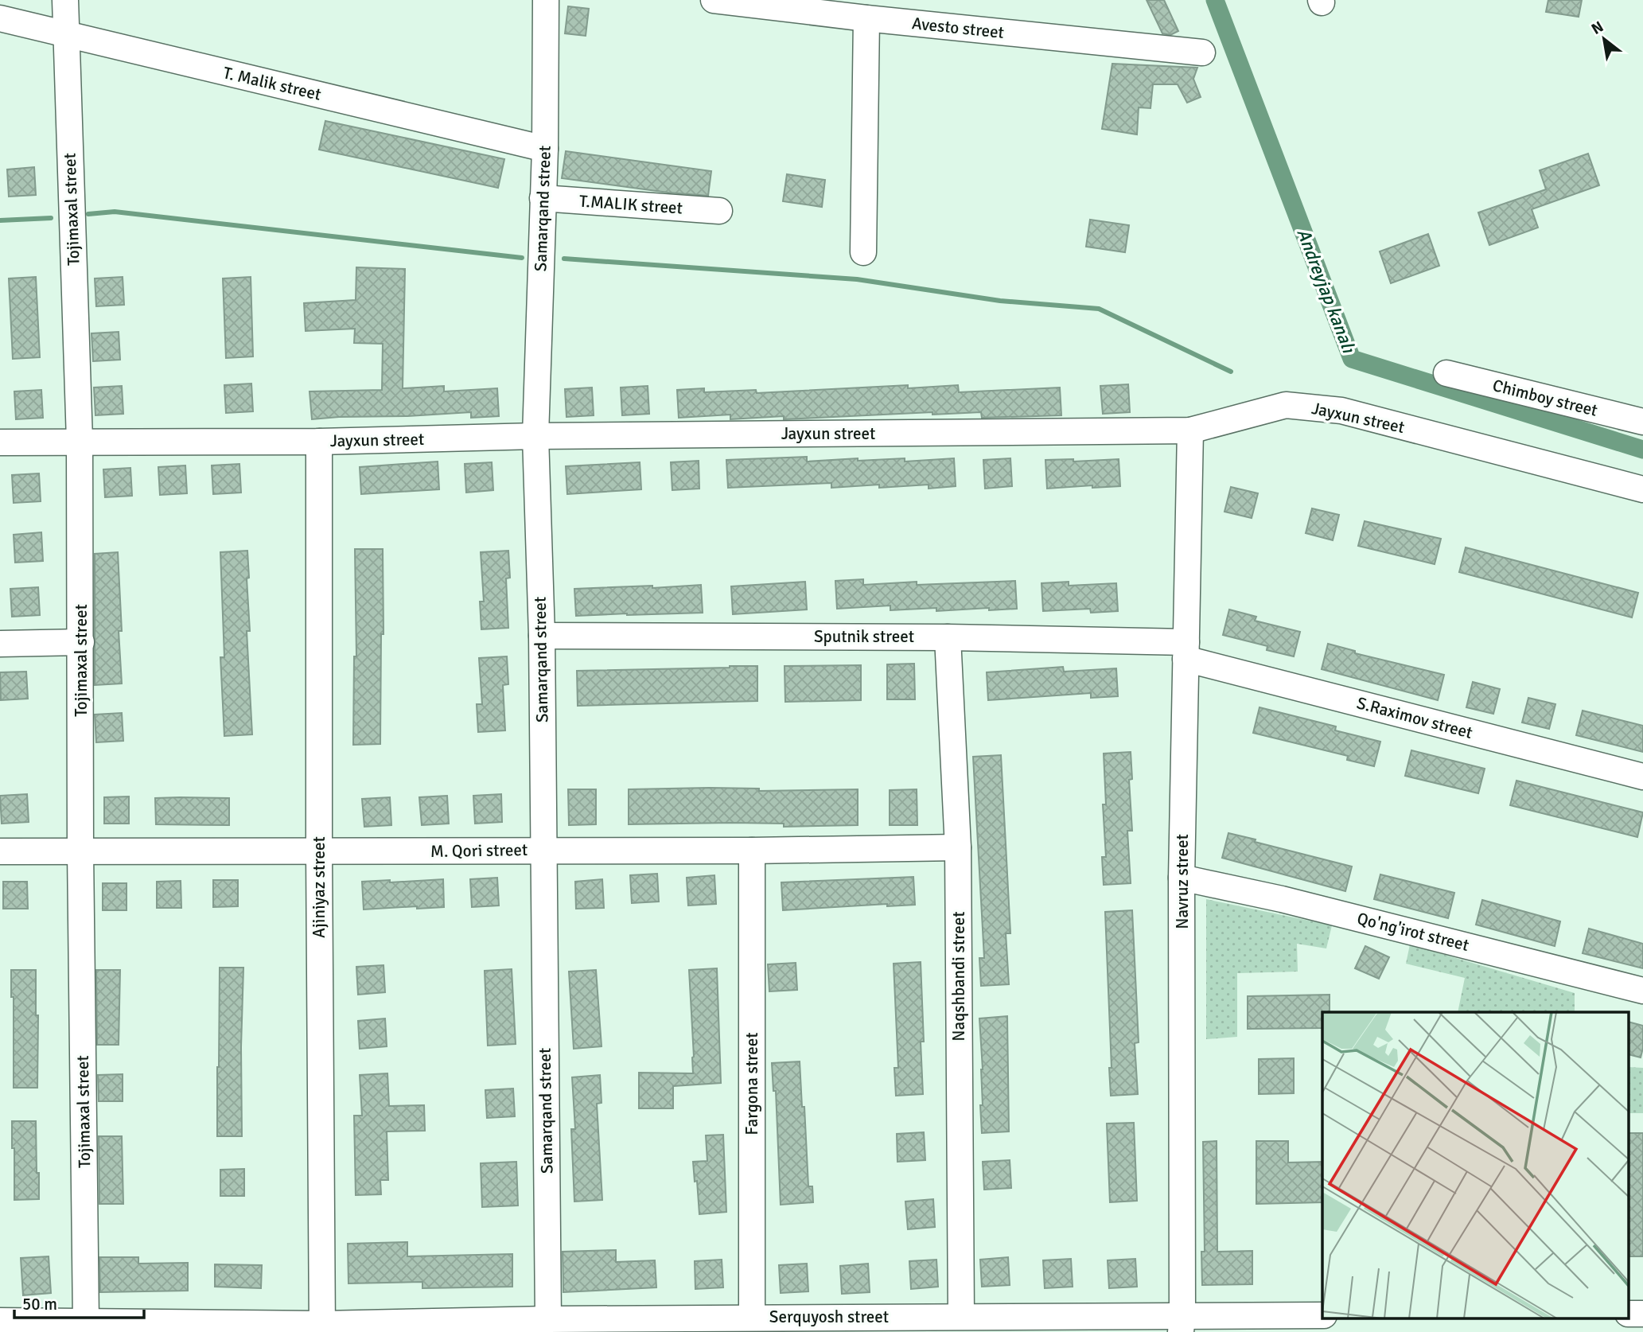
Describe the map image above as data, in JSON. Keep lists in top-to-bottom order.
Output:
{
  "streets": {
    "street": [
      "Avesto street",
      "T. Malik street",
      "T.MALIK street",
      "Samarqand street",
      "Tojimaxal street",
      "Chimboy street",
      "Jayxun street",
      "Sputnik street",
      "S.Raximov street",
      "M. Qori street",
      "Navruz street",
      "Ajiniyaz street",
      "Qo'ng'irot street",
      "Naqshbandi street",
      "Fargona street",
      "Serquyosh street"
    ]
  },
  "crossings": [
    ["T. Malik street", "Samarqand street"],
    ["T. Malik street", "Tojimaxal street"],
    ["T.MALIK street", "Samarqand street"],
    ["Samarqand street", "Jayxun street"],
    ["Samarqand street", "Sputnik street"],
    ["Samarqand street", "M. Qori street"],
    ["Samarqand street", "Serquyosh street"],
    ["Tojimaxal street", "Jayxun street"],
    ["Tojimaxal street", "M. Qori street"],
    ["Tojimaxal street", "Serquyosh street"],
    ["Jayxun street", "Navruz street"],
    ["Jayxun street", "Ajiniyaz street"],
    ["Sputnik street", "S.Raximov street"],
    ["Sputnik street", "Navruz street"],
    ["Sputnik street", "Naqshbandi street"],
    ["S.Raximov street", "Navruz street"],
    ["M. Qori street", "Ajiniyaz street"],
    ["M. Qori street", "Naqshbandi street"],
    ["M. Qori street", "Fargona street"],
    ["Navruz street", "Qo'ng'irot street"],
    ["Navruz street", "Serquyosh street"],
    ["Ajiniyaz street", "Serquyosh street"],
    ["Naqshbandi street", "Serquyosh street"],
    ["Fargona street", "Serquyosh street"]
  ],
  "water": ["Andreyjap kanalı"],
  "scale_bar": "50 m",
  "north": "top left"
}
